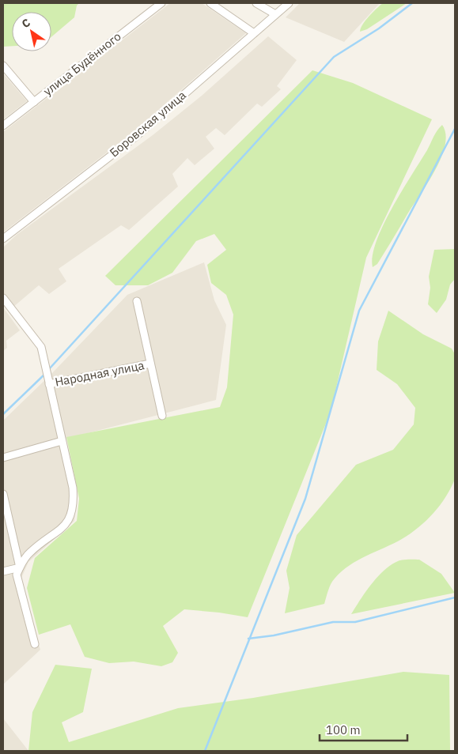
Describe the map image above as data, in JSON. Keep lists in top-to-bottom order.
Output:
{
  "streets": {
    "street": ["улица Будённого", "Боровская улица", "Народная улица"]
  },
  "scale_bar": "100 m",
  "north": "top left"
}
